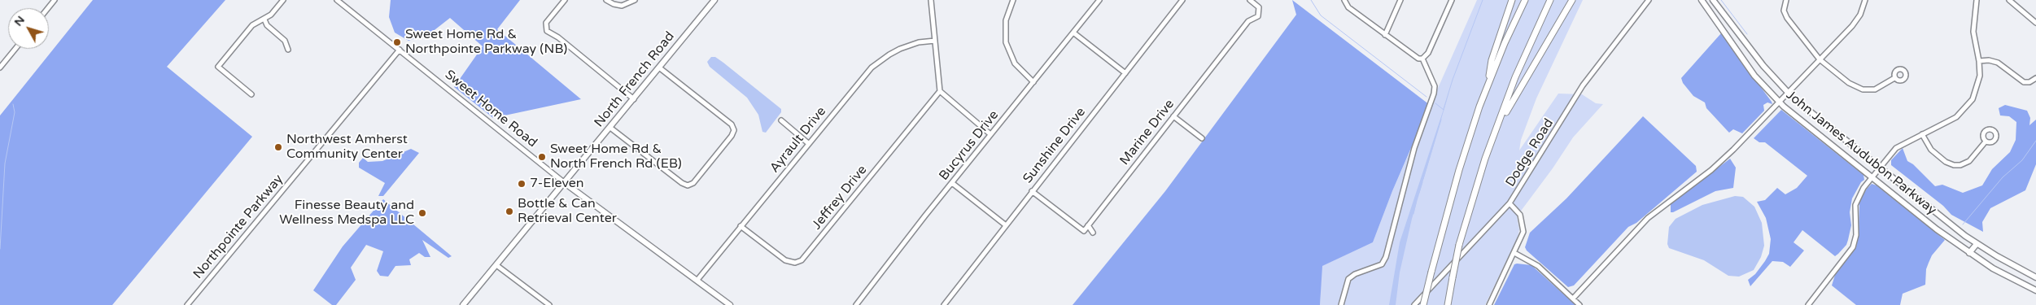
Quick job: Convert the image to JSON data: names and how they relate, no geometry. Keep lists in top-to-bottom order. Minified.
{"streets":{"main road":["North French Road","Sweet Home Road","John James Audubon Parkway"],"street":["Marine Drive","Ayrault Drive","Bucyrus Drive","Sunshine Drive","Dodge Road","Jeffrey Drive","Northpointe Parkway"]},"crossings":[["North French Road","Sweet Home Road"],["Sweet Home Road","Ayrault Drive"],["Sweet Home Road","Northpointe Parkway"],["Ayrault Drive","Jeffrey Drive"]],"places":["Sweet Home Rd & Northpointe Parkway (NB)","Northwest Amherst Community Center","Sweet Home Rd & North French Rd (EB)","7-Eleven","Bottle & Can Retrieval Center","Finesse Beauty and Wellness Medspa LLC"],"north":"top left"}
